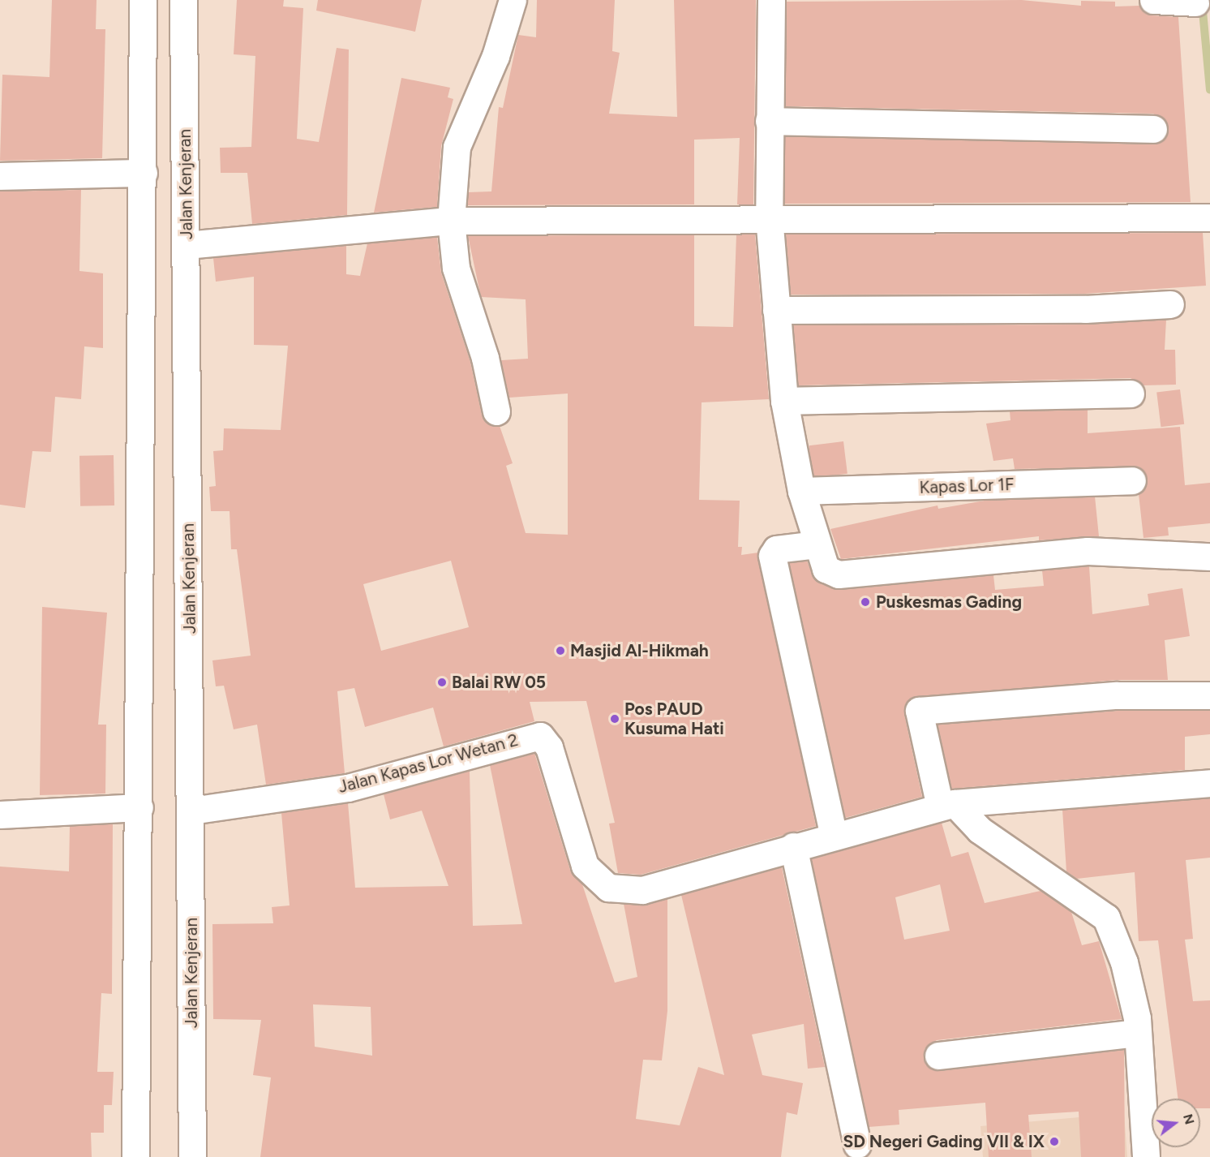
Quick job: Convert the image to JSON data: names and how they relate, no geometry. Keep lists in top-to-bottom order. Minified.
{"streets":{"main road":["Jalan Kenjeran","Kapas Lor 1F","Jalan Kapas Lor Wetan 2"]},"crossings":[["Jalan Kenjeran","Jalan Kapas Lor Wetan 2"]],"places":["Puskesmas Gading","Masjid Al-Hikmah","Balai RW 05","Pos PAUD Kusuma Hati","SD Negeri Gading VII & IX"],"north":"right"}
